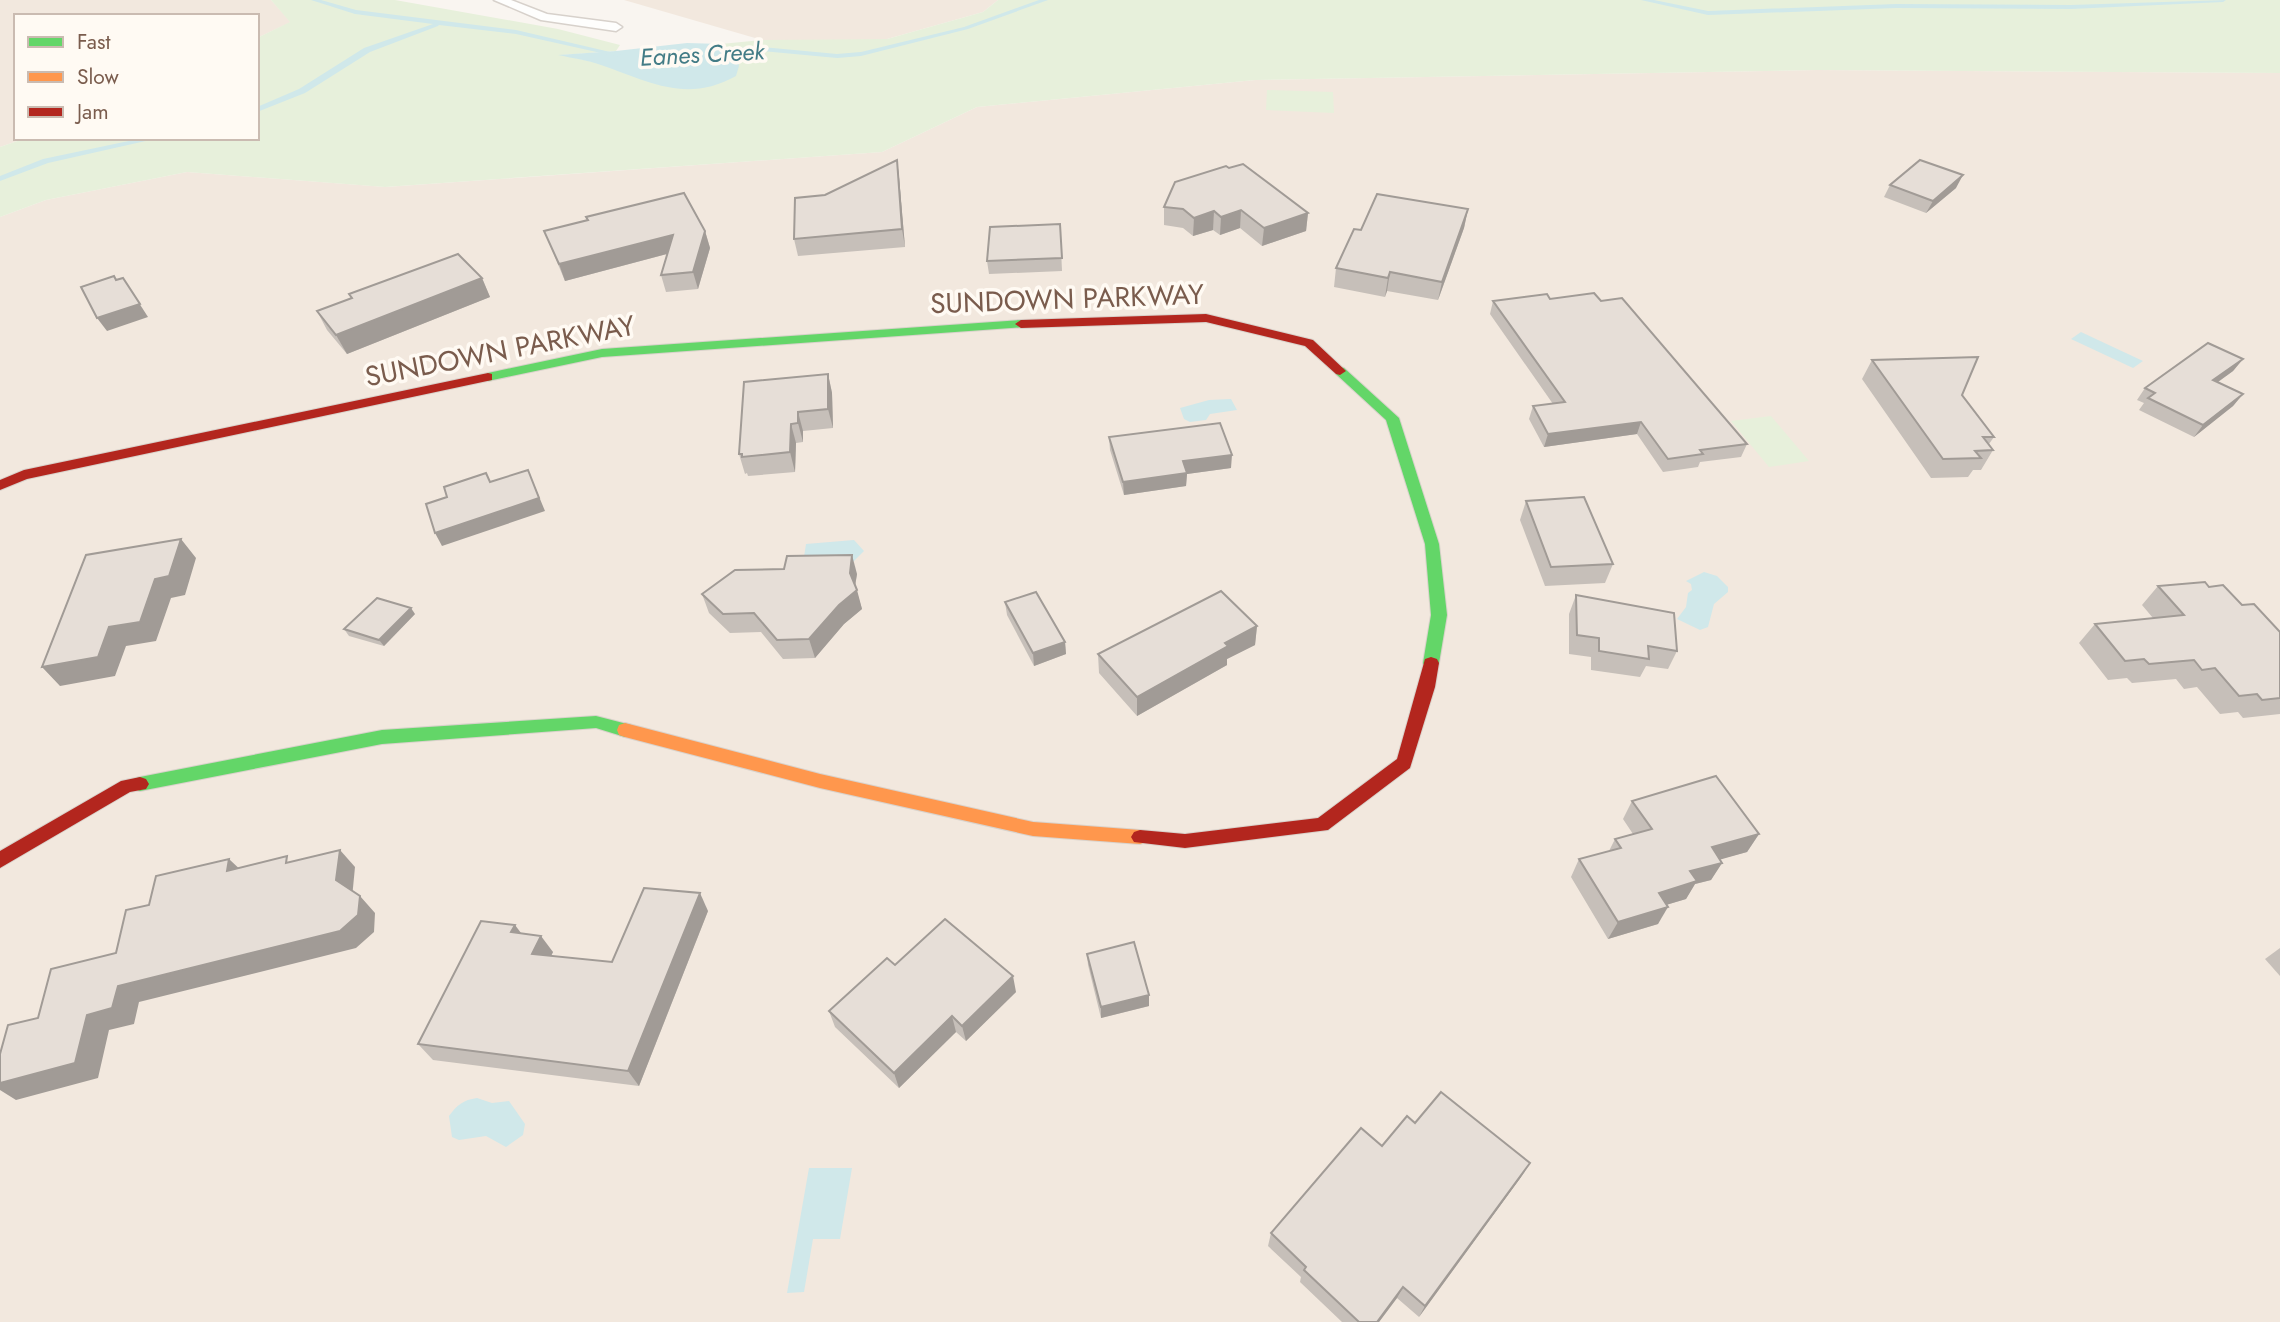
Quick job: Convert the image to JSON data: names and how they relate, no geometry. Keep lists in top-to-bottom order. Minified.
{"streets":{"street":["SUNDOWN PARKWAY"]},"water":["Eanes Creek"],"legend":["Fast","Slow","Jam"]}
